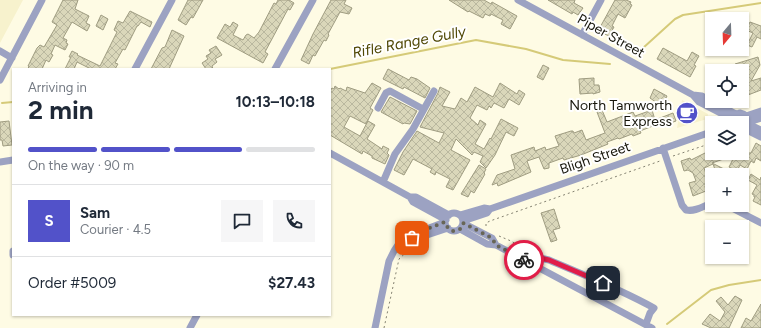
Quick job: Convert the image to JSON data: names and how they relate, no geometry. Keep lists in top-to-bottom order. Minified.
{"streets":{"street":["Piper Street","Bligh Street"]},"water":["Rifle Range Gully"],"places":{"cafe":["North Tamworth Express"]},"north":"bottom","page":{"map_buttons":["+","−"],"heading":["2 min","Arriving in","10:13–10:18"],"panel":["Sam","Courier · 4.5","Order #5009","$27.43"],"bar":"On the way · 90 m","round":"S"}}
